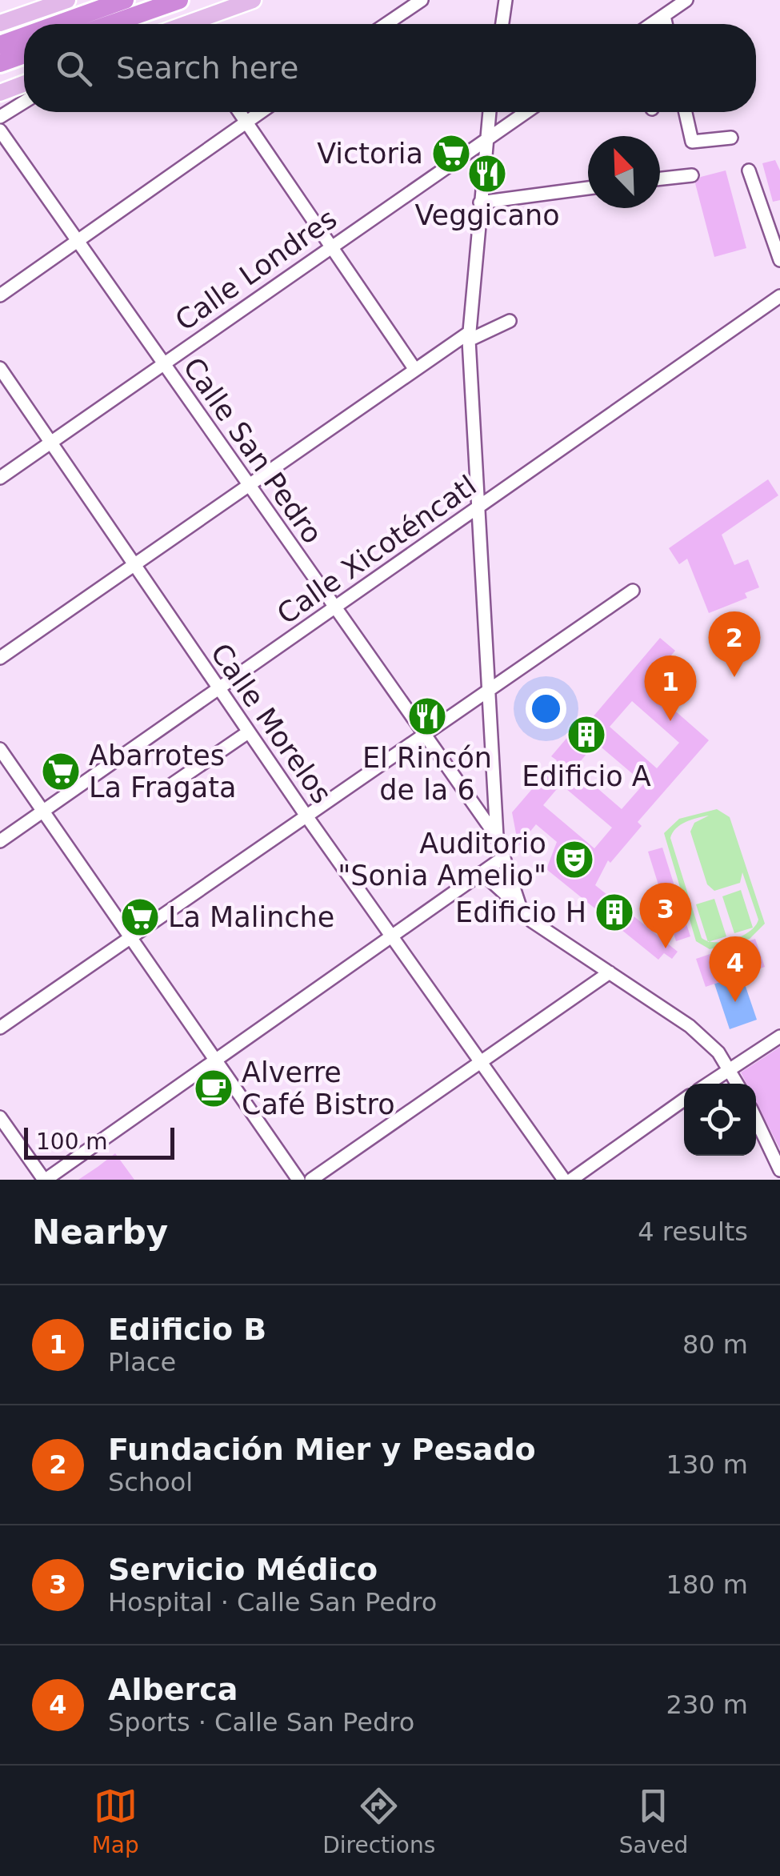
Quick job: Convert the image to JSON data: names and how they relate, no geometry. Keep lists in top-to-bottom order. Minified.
{"streets":{"street":["Calle Londres","Calle San Pedro","Calle Xicoténcatl","Calle Morelos"]},"crossings":[["Calle Londres","Calle San Pedro"],["Calle Londres","Calle Morelos"],["Calle San Pedro","Calle Xicoténcatl"],["Calle Xicoténcatl","Calle Morelos"]],"places":{"supermarket":["Victoria","Abarrotes La Fragata","La Malinche"],"restaurant":["Veggicano","El Rincón de la 6"],"building":["Edificio A","Edificio H"],"theatre":["Auditorio \"Sonia Amelio\""],"cafe":["Alverre Café Bistro"]},"scale_bar":"100 m","north":"top left","page":{"search":"Search here","pins":["2","1","3","4"],"scale":"100 m","heading":["Nearby","4 results"],"list":[{"mark":"1","name":"Edificio B","note":"Place","value":"80 m"},{"mark":"2","name":"Fundación Mier y Pesado","note":"School","value":"130 m"},{"mark":"3","name":"Servicio Médico","note":"Hospital · Calle San Pedro","value":"180 m"},{"mark":"4","name":"Alberca","note":"Sports · Calle San Pedro","value":"230 m"}],"nav":["Map","Directions","Saved"]}}
